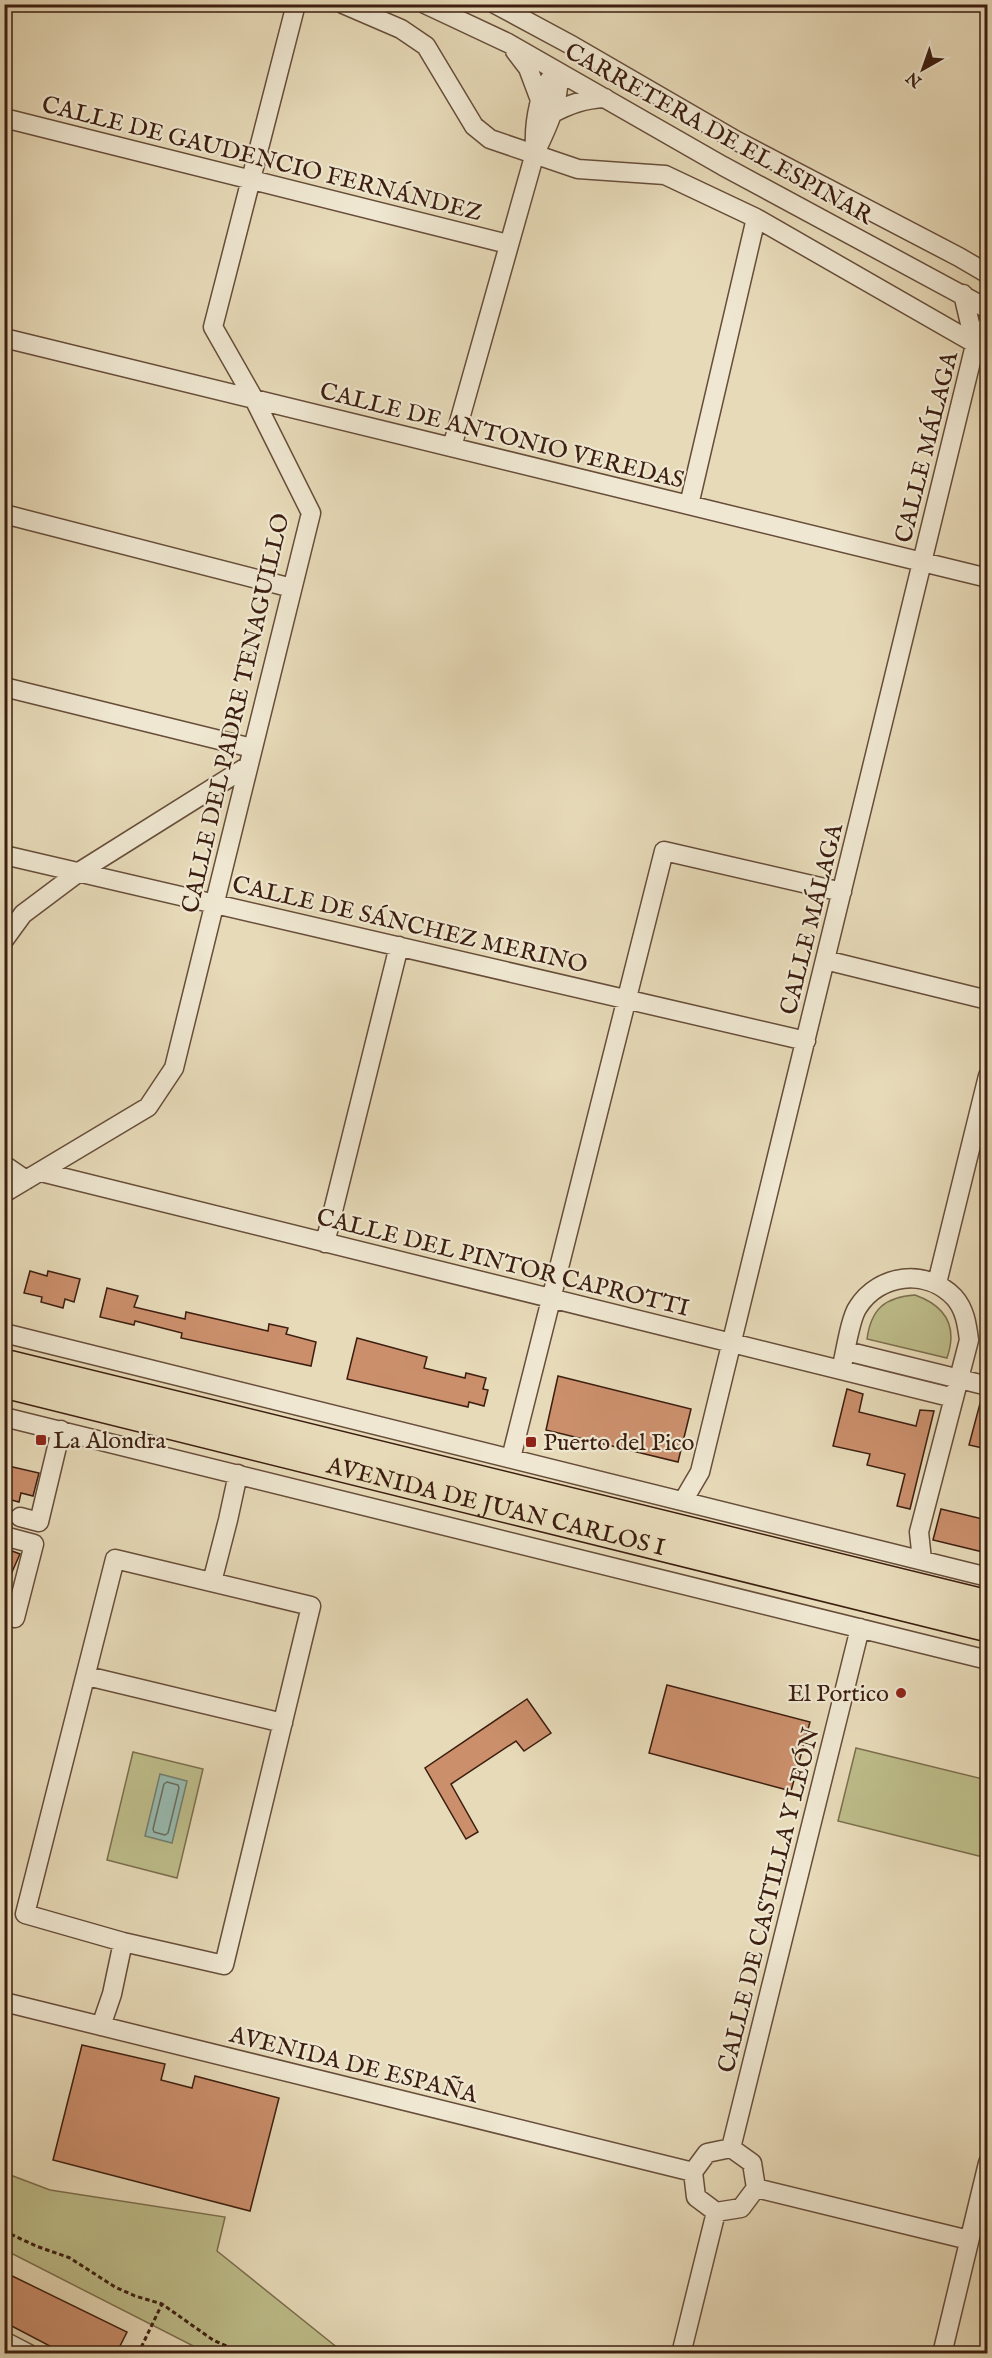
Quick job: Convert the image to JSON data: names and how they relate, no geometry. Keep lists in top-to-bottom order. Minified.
{"streets":{"highway":["AVENIDA DE JUAN CARLOS I"],"street":["CARRETERA DE EL ESPINAR","CALLE DE GAUDENCIO FERNÁNDEZ","CALLE DE ANTONIO VEREDAS","CALLE MÁLAGA","CALLE DEL PADRE TENAGUILLO","CALLE DE SÁNCHEZ MERINO","CALLE DEL PINTOR CAPROTTI","CALLE DE CASTILLA Y LEÓN","AVENIDA DE ESPAÑA"]},"crossings":[["CARRETERA DE EL ESPINAR","CALLE MÁLAGA"],["CALLE DE GAUDENCIO FERNÁNDEZ","CALLE DEL PADRE TENAGUILLO"],["CALLE DE ANTONIO VEREDAS","CALLE MÁLAGA"],["CALLE DE ANTONIO VEREDAS","CALLE DEL PADRE TENAGUILLO"],["CALLE MÁLAGA","CALLE DE SÁNCHEZ MERINO"],["CALLE MÁLAGA","CALLE DEL PINTOR CAPROTTI"],["CALLE MÁLAGA","AVENIDA DE JUAN CARLOS I"],["CALLE DEL PADRE TENAGUILLO","CALLE DE SÁNCHEZ MERINO"],["CALLE DEL PADRE TENAGUILLO","CALLE DEL PINTOR CAPROTTI"],["AVENIDA DE JUAN CARLOS I","CALLE DE CASTILLA Y LEÓN"],["CALLE DE CASTILLA Y LEÓN","AVENIDA DE ESPAÑA"]],"places":{"transit":["La Alondra","Puerto del Pico"],"other":["El Portico"]},"north":"bottom left"}
